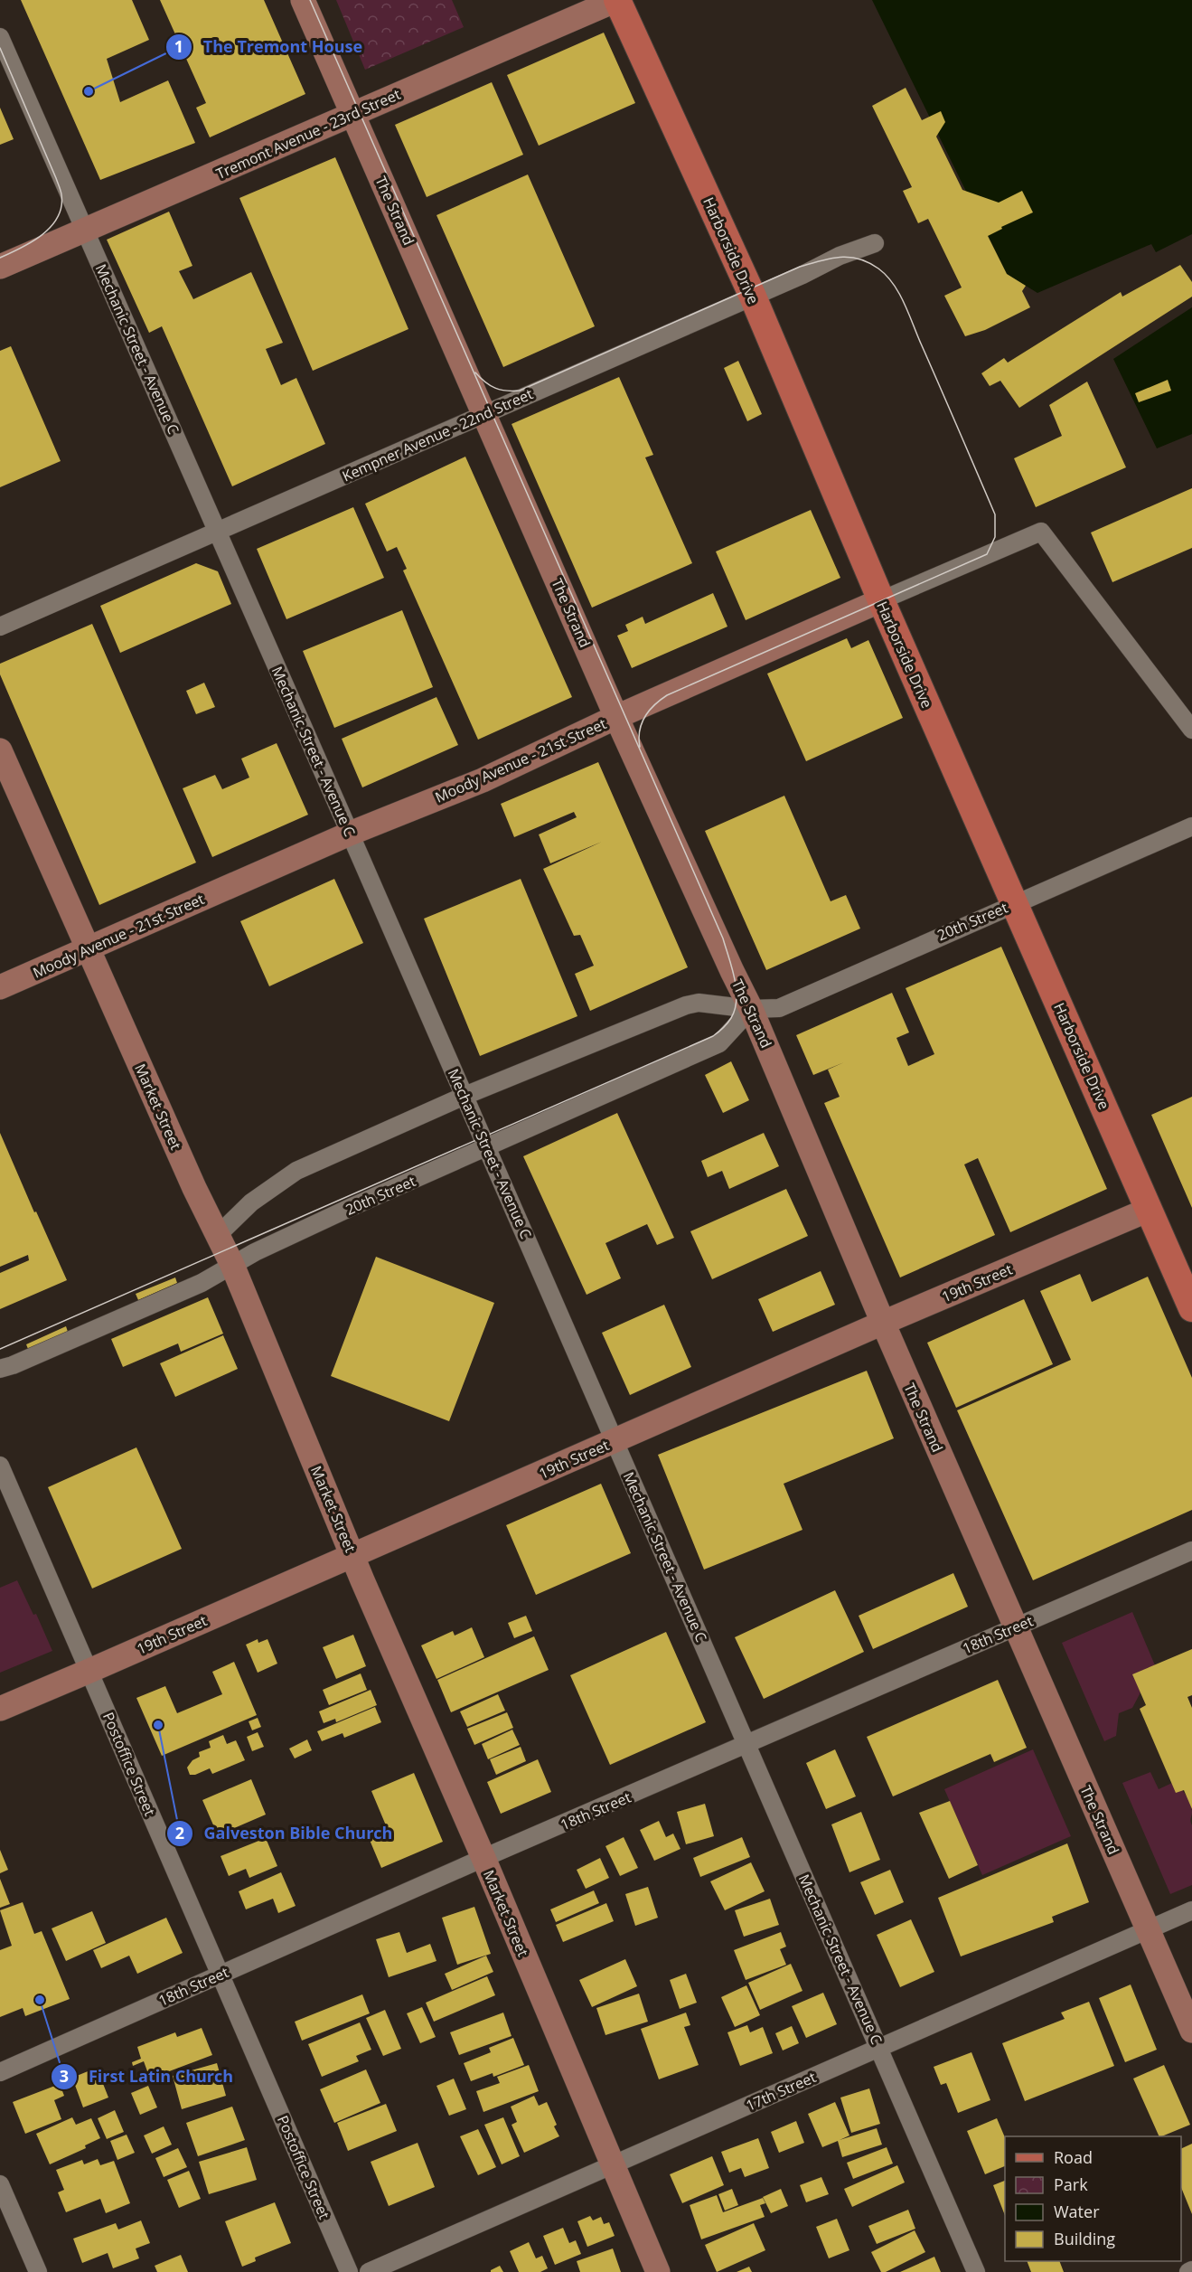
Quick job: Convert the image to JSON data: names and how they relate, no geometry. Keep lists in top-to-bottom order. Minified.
{"streets":{"main road":["Harborside Drive"],"street":["Tremont Avenue - 23rd Street","The Strand","Mechanic Street - Avenue C","Kempner Avenue - 22nd Street","Moody Avenue - 21st Street","20th Street","Market Street","19th Street","18th Street","Postoffice Street","17th Street"]},"crossings":[["Tremont Avenue - 23rd Street","The Strand"],["Tremont Avenue - 23rd Street","Harborside Drive"],["Tremont Avenue - 23rd Street","Mechanic Street - Avenue C"],["The Strand","Kempner Avenue - 22nd Street"],["The Strand","Moody Avenue - 21st Street"],["The Strand","20th Street"],["The Strand","19th Street"],["The Strand","18th Street"],["The Strand","17th Street"],["Harborside Drive","Kempner Avenue - 22nd Street"],["Harborside Drive","Moody Avenue - 21st Street"],["Harborside Drive","20th Street"],["Harborside Drive","19th Street"],["Mechanic Street - Avenue C","Kempner Avenue - 22nd Street"],["Mechanic Street - Avenue C","Moody Avenue - 21st Street"],["Mechanic Street - Avenue C","20th Street"],["Mechanic Street - Avenue C","19th Street"],["Mechanic Street - Avenue C","18th Street"],["Mechanic Street - Avenue C","17th Street"],["Moody Avenue - 21st Street","Market Street"],["20th Street","Market Street"],["Market Street","19th Street"],["Market Street","18th Street"],["Market Street","17th Street"],["19th Street","Postoffice Street"],["18th Street","Postoffice Street"]],"places":["The Tremont House","Galveston Bible Church","First Latin Church"],"legend":["Road","Park","Water","Building"]}
